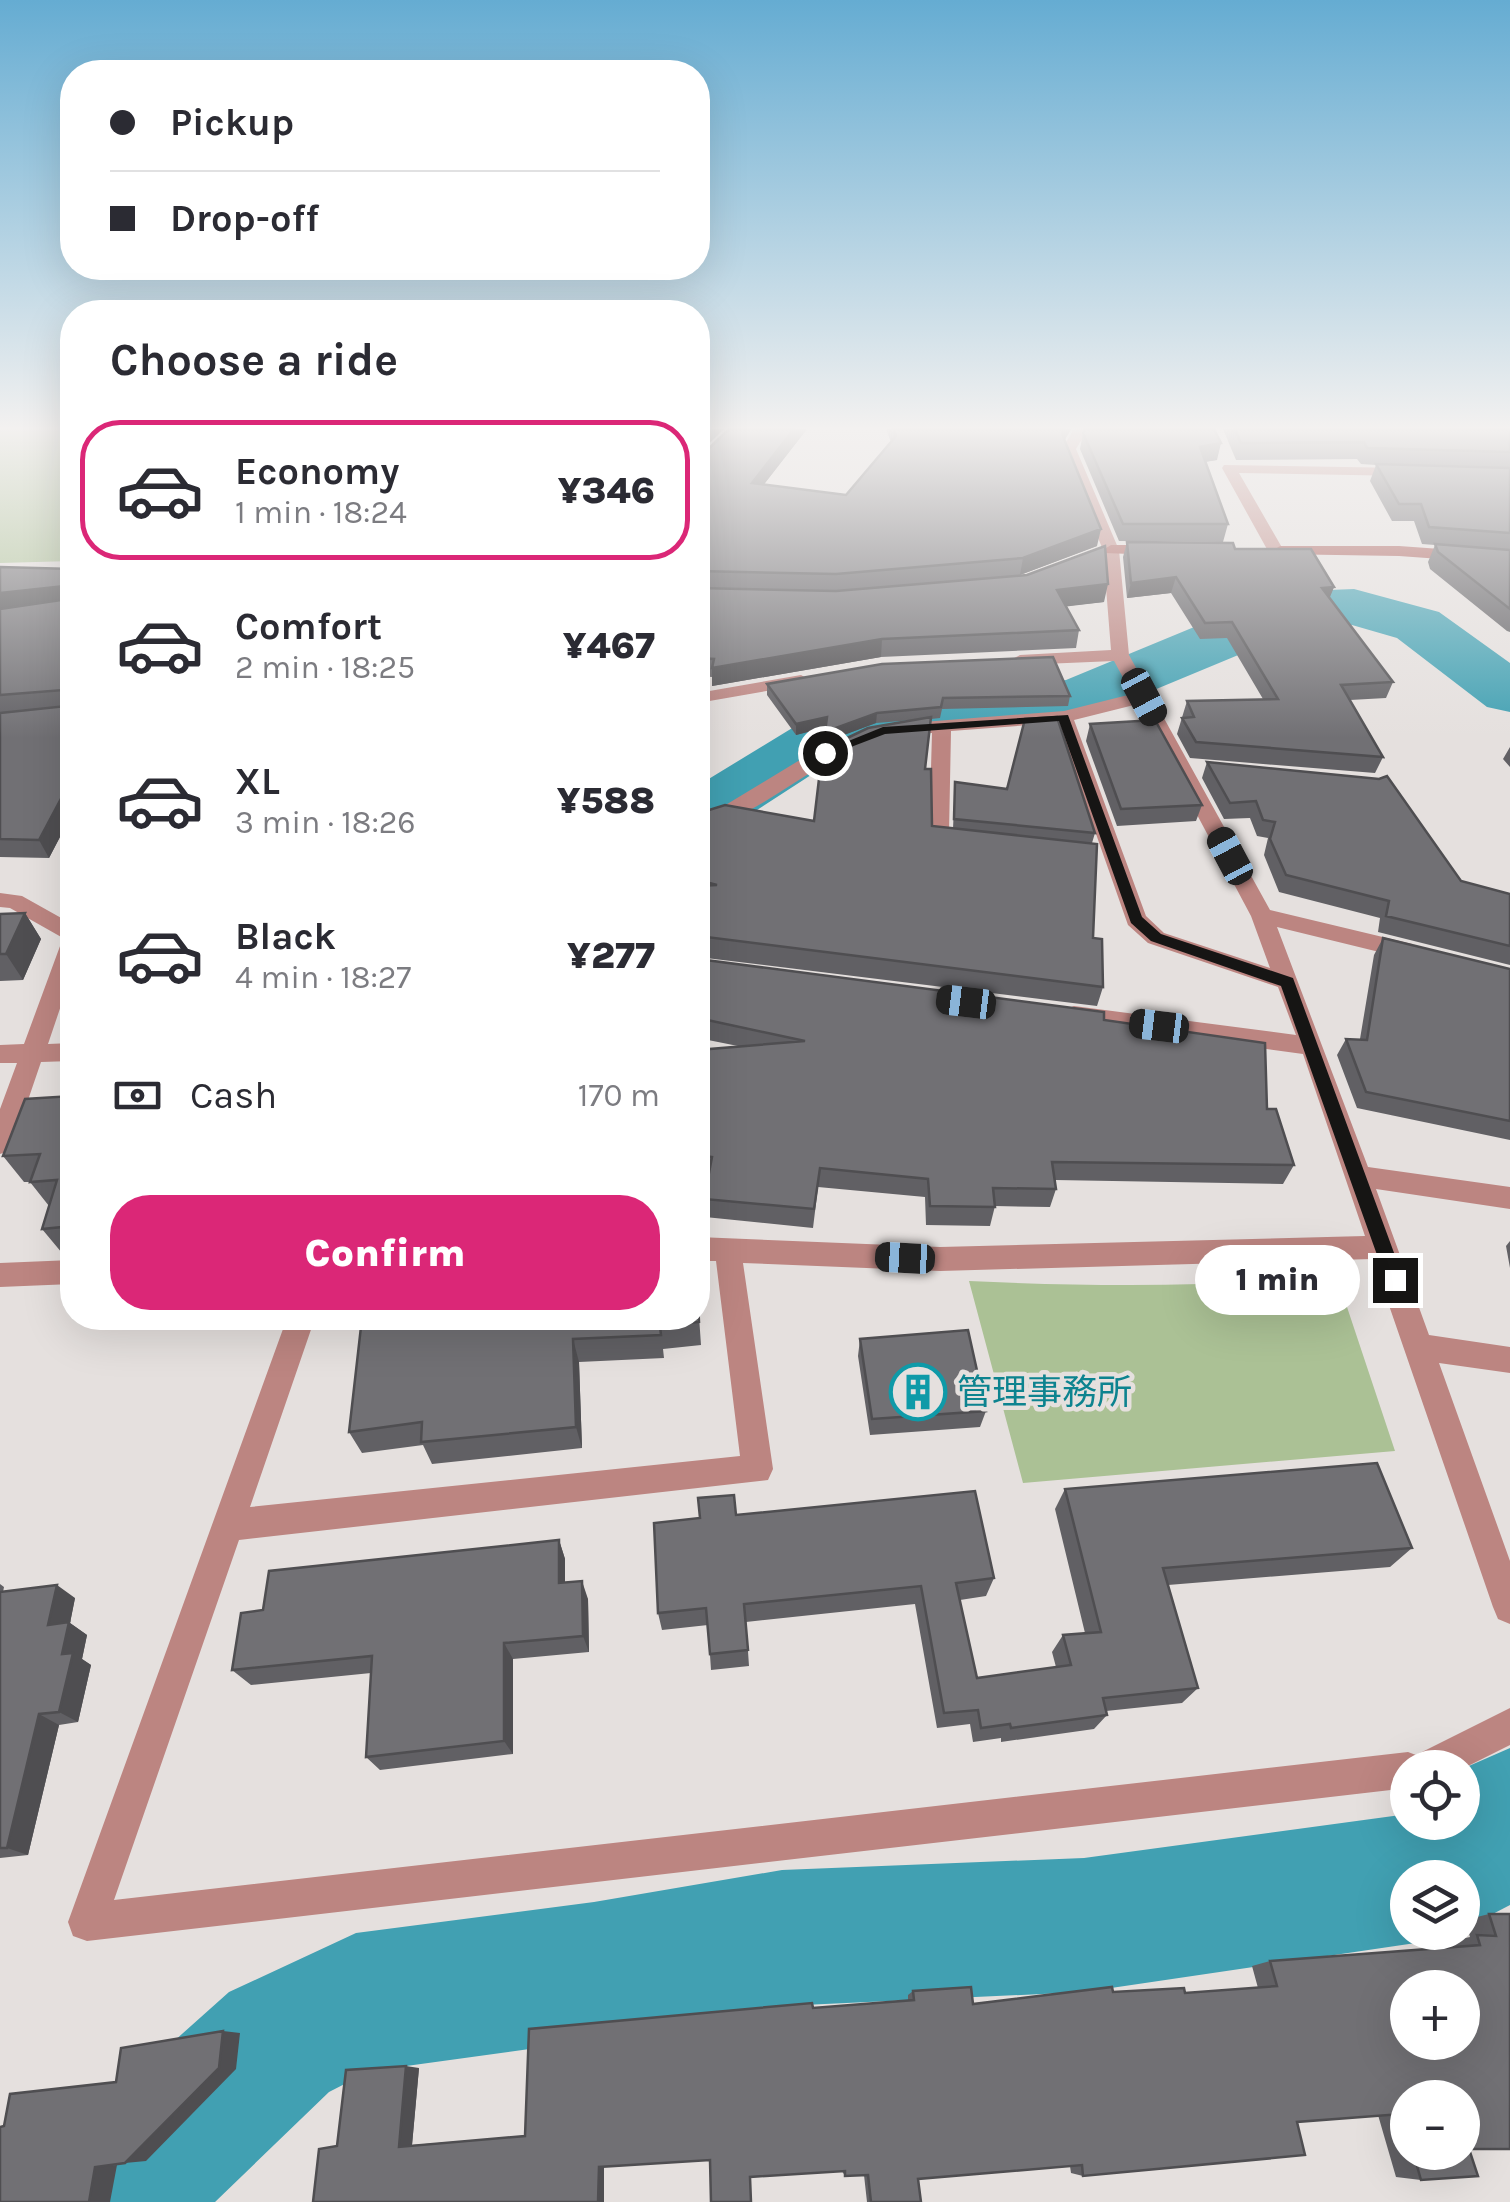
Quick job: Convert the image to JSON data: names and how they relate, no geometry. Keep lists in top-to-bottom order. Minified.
{"places":{"building":["管理事務所"]},"page":{"banner":["Pickup","Drop-off"],"heading":"Choose a ride","list":[{"name":"Economy","note":"1 min · 18:24","value":"¥346"},{"name":"Comfort","note":"2 min · 18:25","value":"¥467"},{"name":"XL","note":"3 min · 18:26","value":"¥588"},{"name":"Black","note":"4 min · 18:27","value":"¥277"}],"pay":["Cash","170 m"],"buttons":"Confirm","bubble":"1 min","map_buttons":["+","−"]}}
